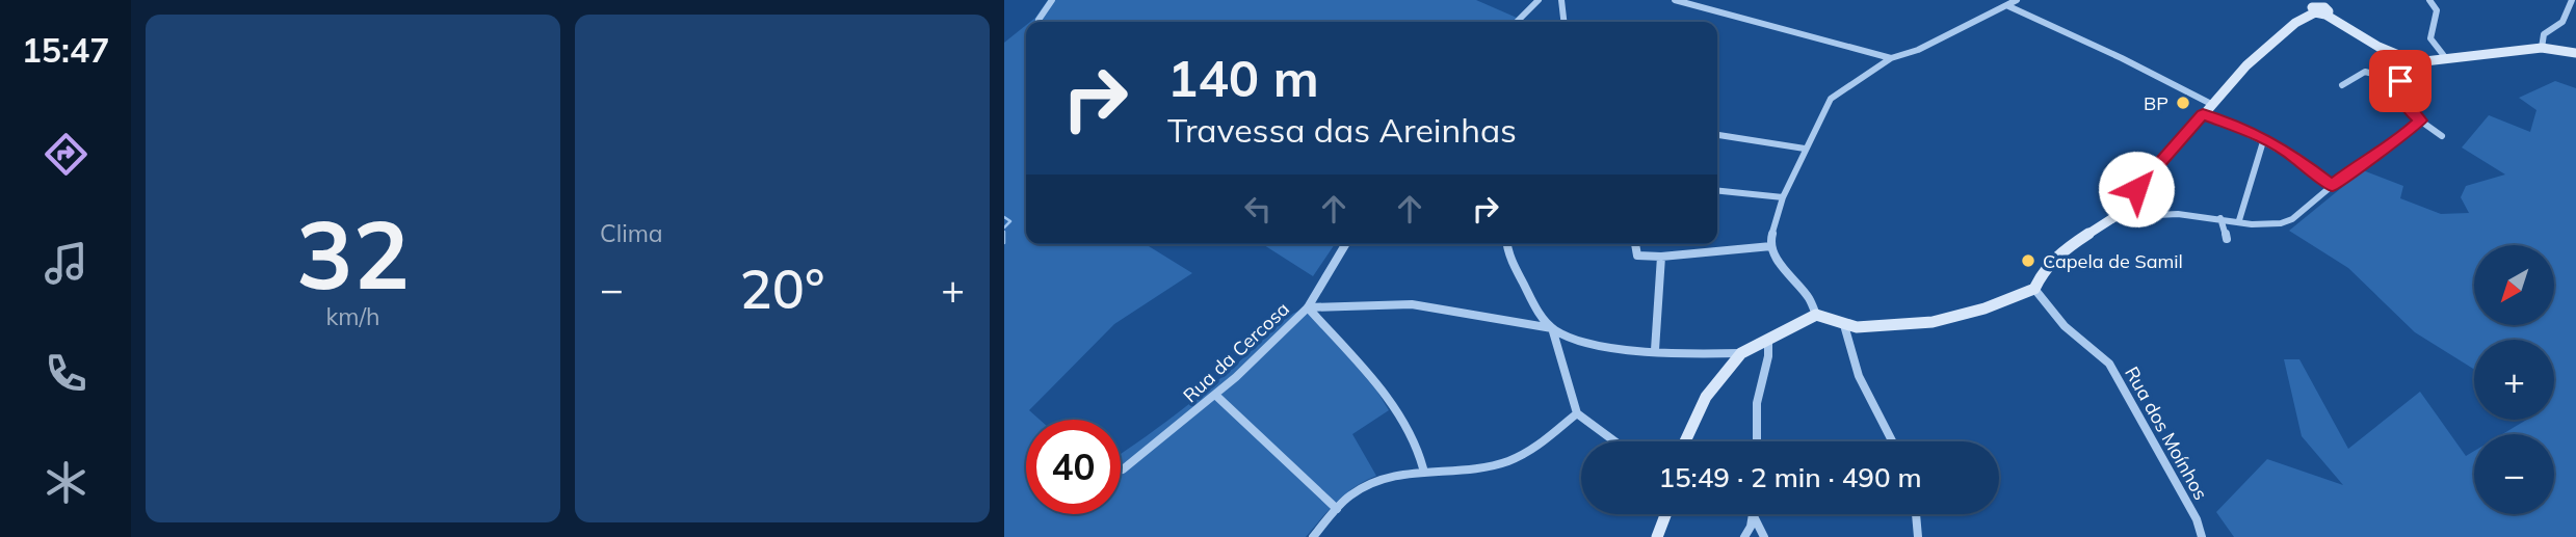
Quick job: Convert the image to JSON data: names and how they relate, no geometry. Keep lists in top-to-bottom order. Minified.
{"streets":{"street":["Rua da Cercosa","Rua dos Moínhos"]},"places":["BP","Capela de Samil"],"north":"bottom left","page":{"tabs":"15:47","tile":[["32","km/h"],"Clima"],"turn":["140 m","Travessa das Areinhas"],"map_buttons":["+","−"],"heat":["−","20°","+"],"limit":"40","trip":"15:49 · 2 min · 490 m"}}
